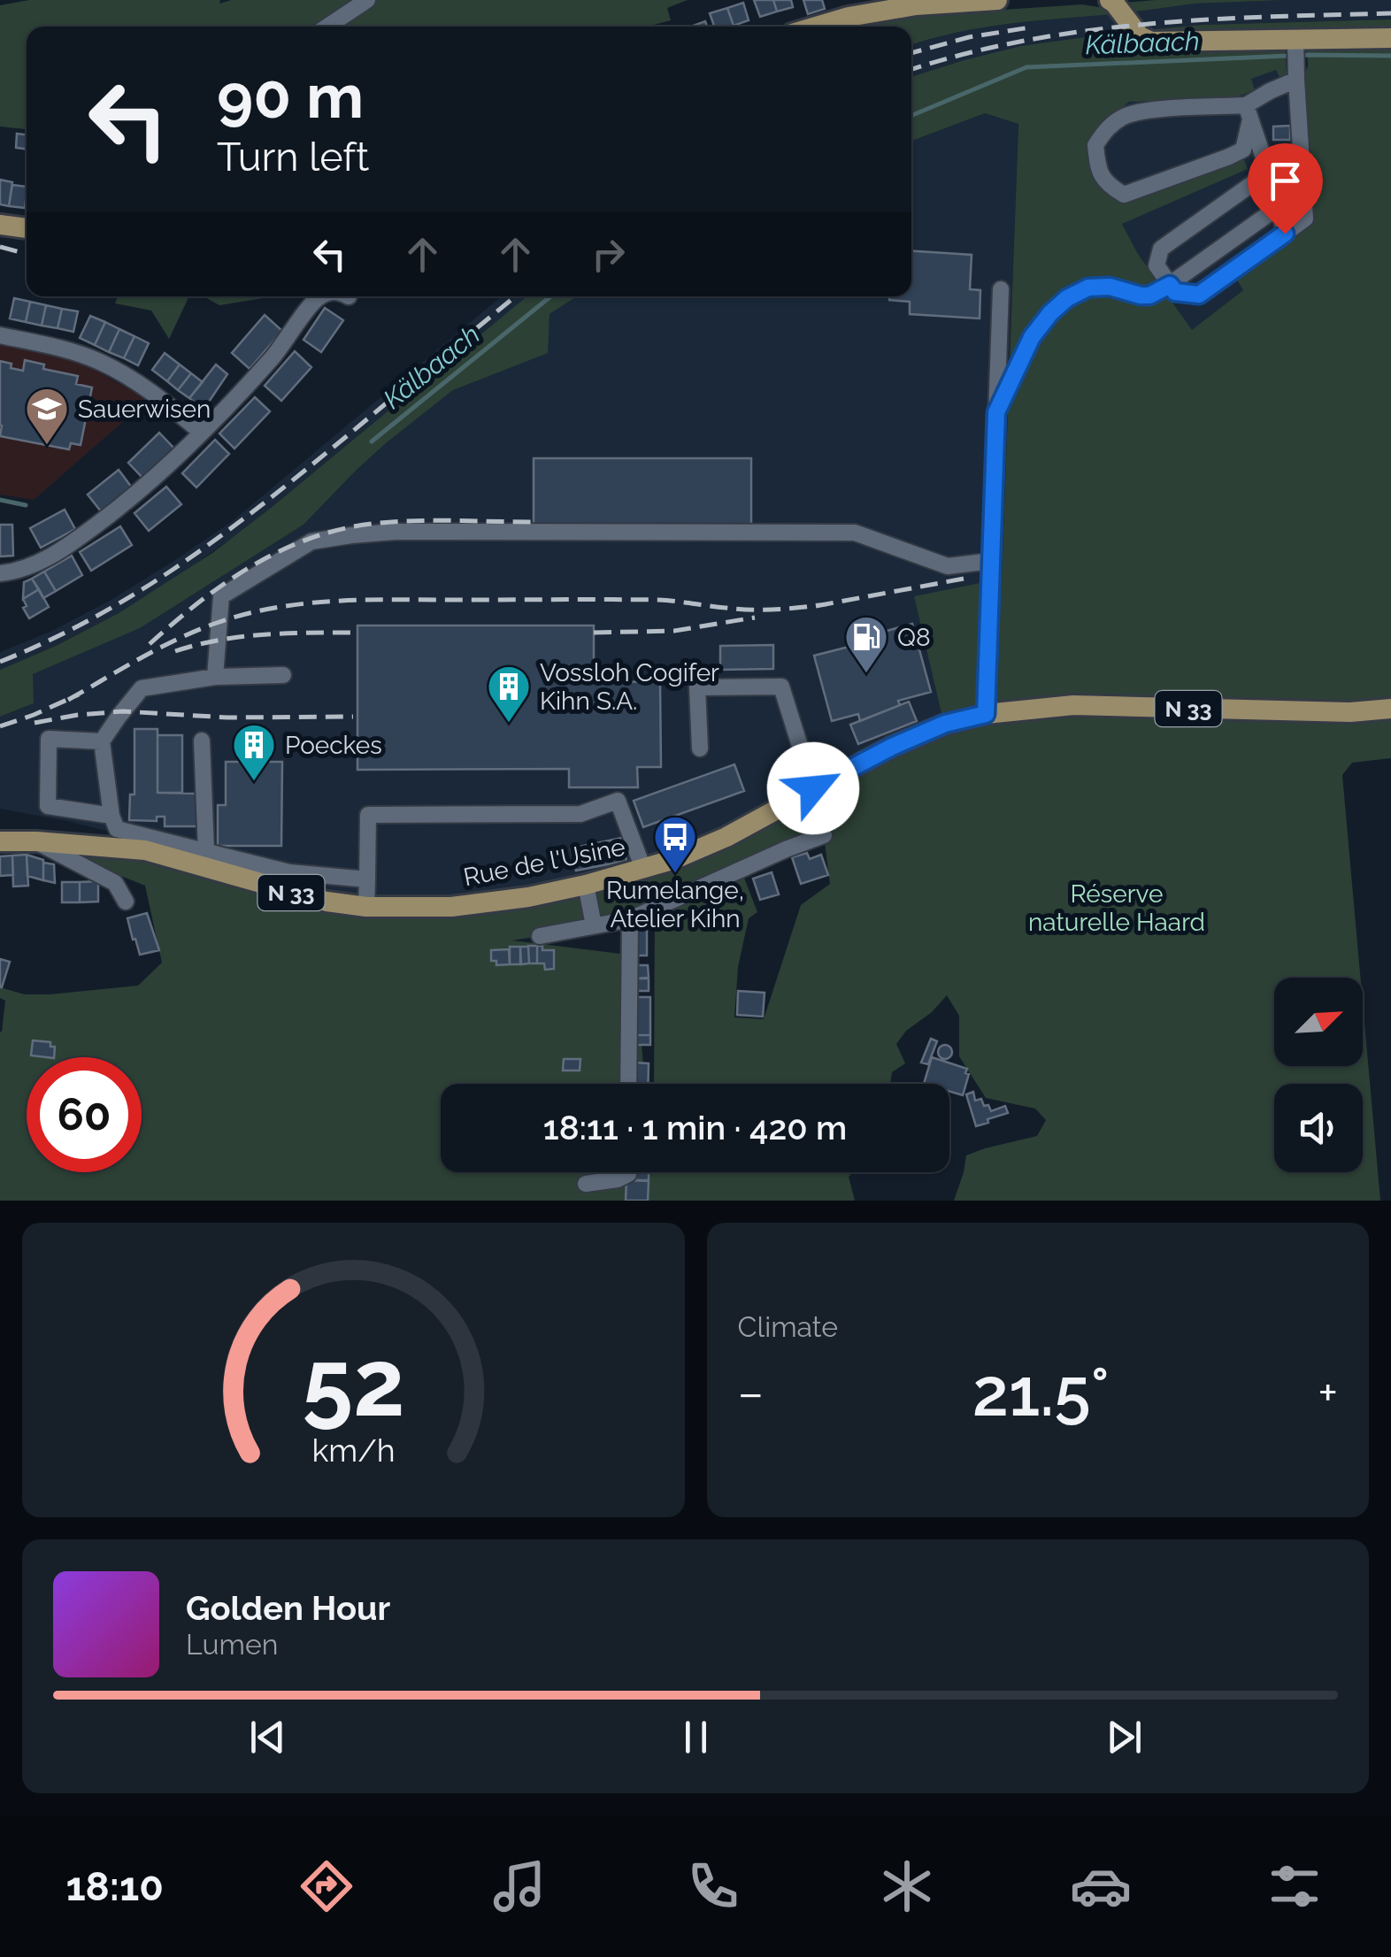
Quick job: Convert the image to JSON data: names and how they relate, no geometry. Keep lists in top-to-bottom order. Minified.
{"streets":{"main road":["N 33","Rue de l'Usine"]},"crossings":[["N 33","Rue de l'Usine"]],"water":["Kälbaach"],"parks":["Réserve naturelle Haard"],"places":{"school or university":["Sauerwisen"],"fuel station":["Q8"],"building":["Vossloh Cogifer Kihn S.A.","Poeckes"],"bus stop":["Rumelange, Atelier Kihn"]},"north":"top right","page":{"turn":["90 m","Turn left"],"limit":"60","trip":"18:11 · 1 min · 420 m","tile":"Climate","heat":["−","21.5°","+"],"song":["Golden Hour","Lumen"],"tabs":"18:10","gauge":["52","km/h"]}}
